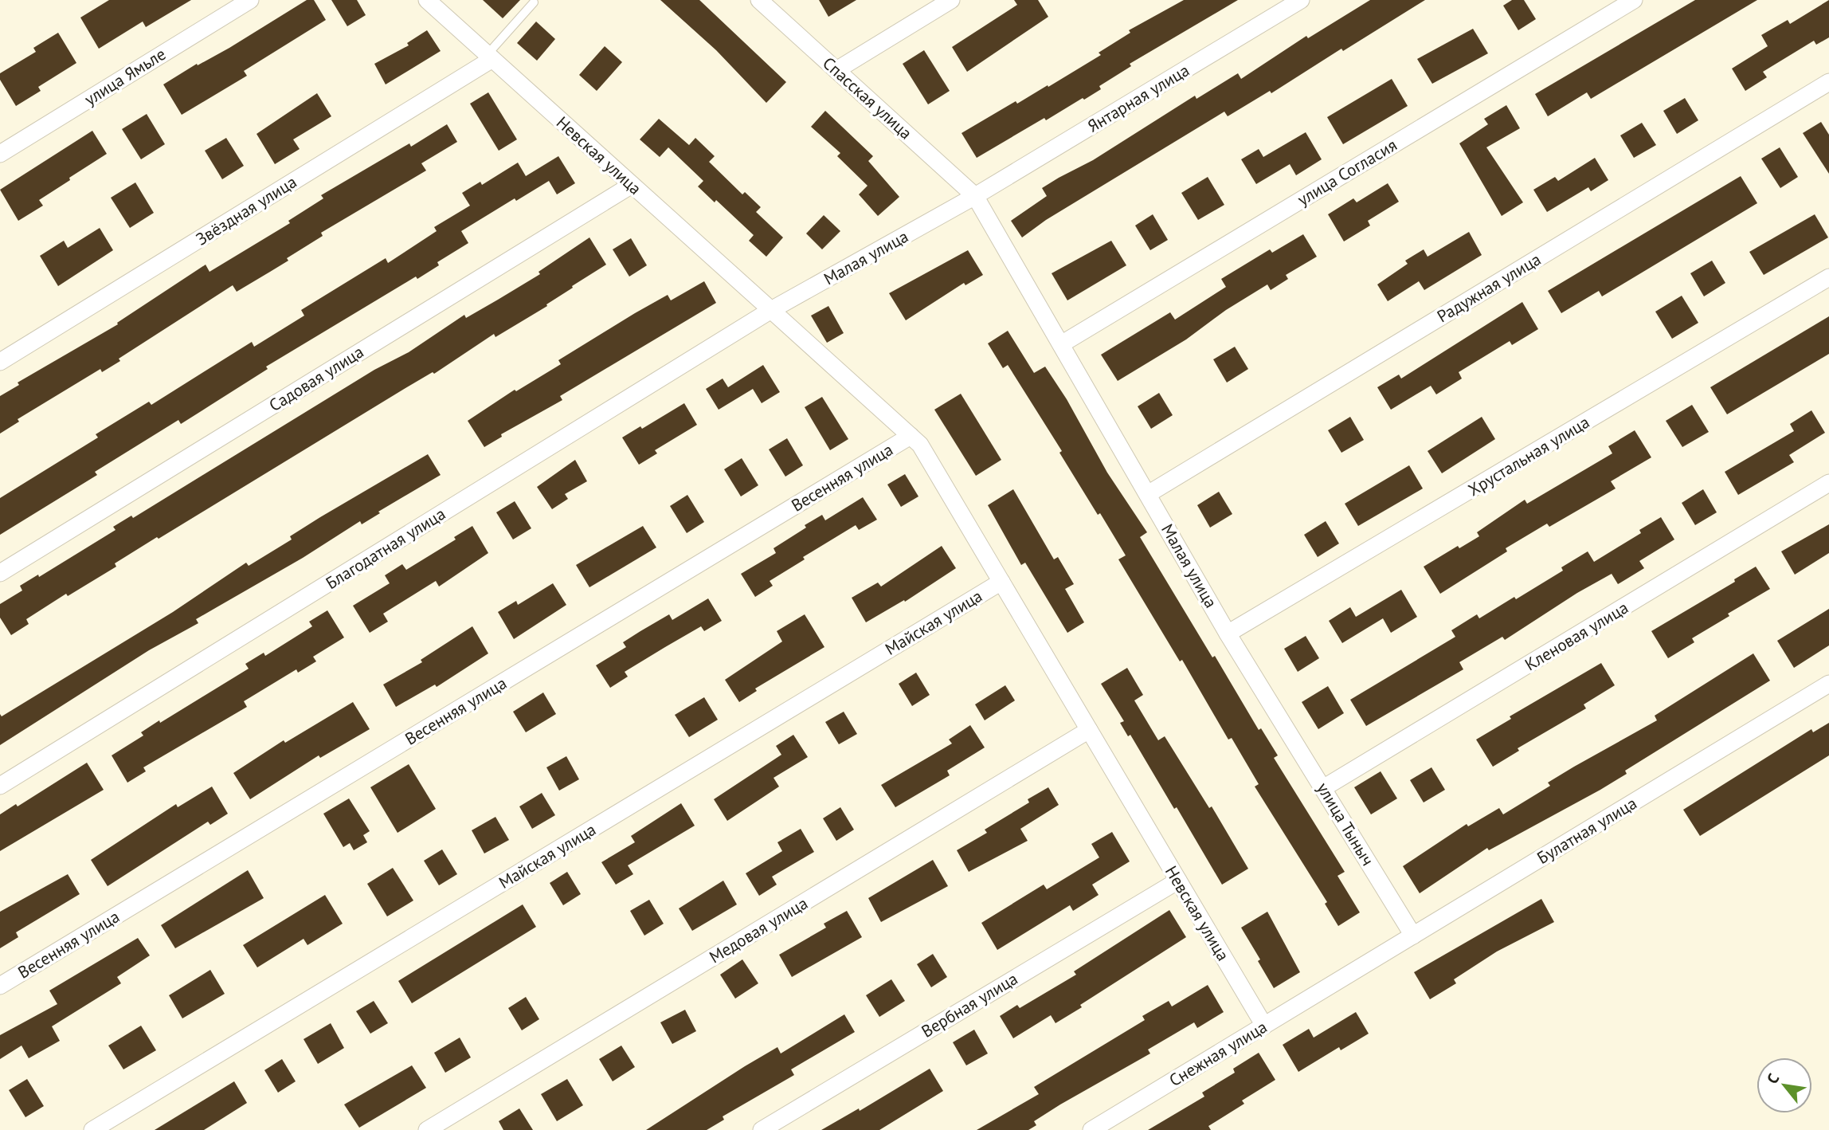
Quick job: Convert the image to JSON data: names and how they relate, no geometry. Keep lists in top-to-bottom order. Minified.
{"streets":{"street":["улица Ямьле","Спасская улица","Янтарная улица","Невская улица","улица Согласия","Звёздная улица","Малая улица","Радужная улица","Садовая улица","Хрустальная улица","Весенняя улица","Благодатная улица","Майская улица","Кленовая улица","улица Тыныч","Булатная улица","Медовая улица","Вербная улица","Снежная улица"]},"crossings":[["Спасская улица","Янтарная улица"],["Спасская улица","Малая улица"],["Янтарная улица","Малая улица"],["Невская улица","Звёздная улица"],["Невская улица","Малая улица"],["Невская улица","Садовая улица"],["Невская улица","Благодатная улица"],["Невская улица","Медовая улица"],["Невская улица","Вербная улица"],["Невская улица","Снежная улица"],["улица Согласия","Малая улица"],["Малая улица","Радужная улица"],["Малая улица","Хрустальная улица"],["Малая улица","Благодатная улица"],["Малая улица","улица Тыныч"],["Кленовая улица","улица Тыныч"],["улица Тыныч","Булатная улица"],["Булатная улица","Снежная улица"]],"north":"top left"}
